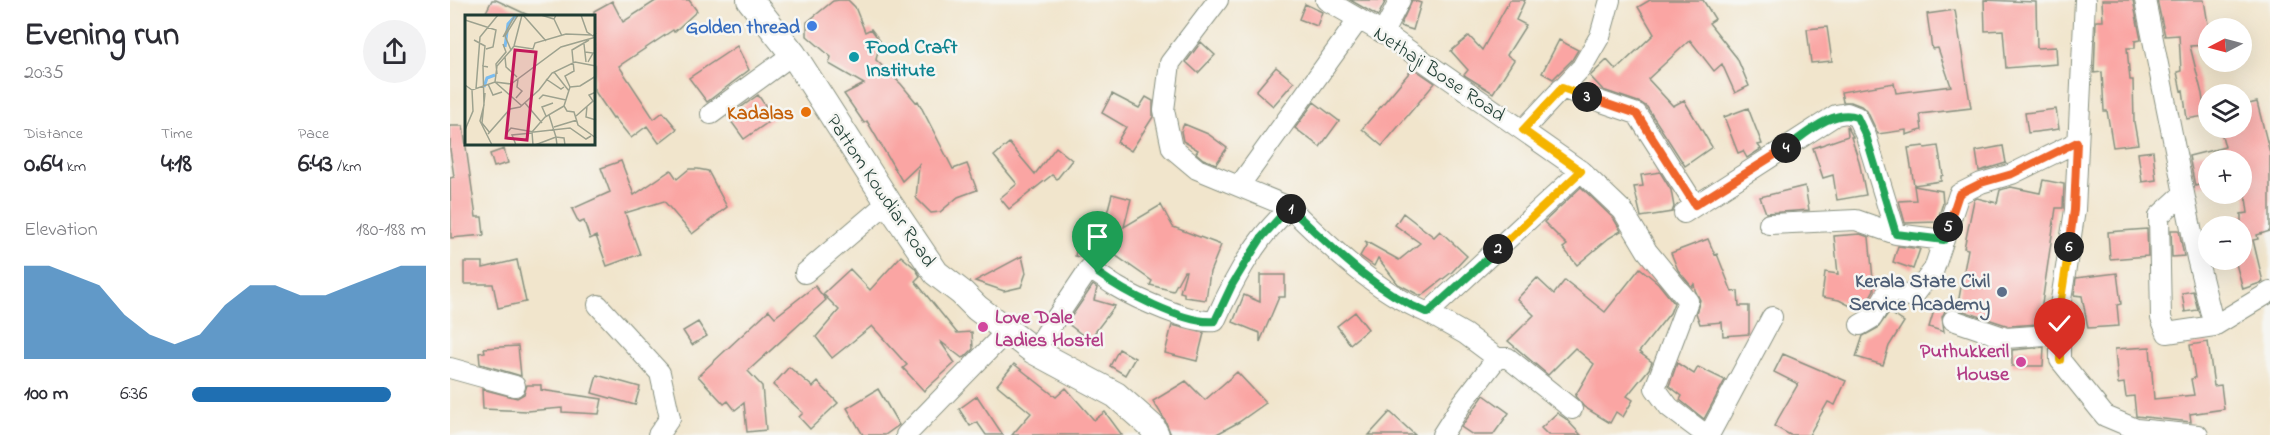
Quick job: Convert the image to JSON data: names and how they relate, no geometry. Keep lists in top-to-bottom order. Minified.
{"streets":{"main road":["Pattom Kowdiar Road"],"street":["Nethaji Bose Road"]},"places":["Golden thread","Food Craft Institute","Kadalas","Kerala State Civil Service Academy","Love Dale Ladies Hostel","Puthukkeril House"],"north":"left","page":{"heading":["Evening run","20:35"],"map_buttons":["+","−"],"pins":["3","4","1","5","6","2"],"stats":[["Distance","0.64 km"],["Time","4:18"],["Pace","6:43 /km"]],"chart":["Elevation","180–188 m"],"list":[{"name":"100 m","note":"6:36"}]}}
